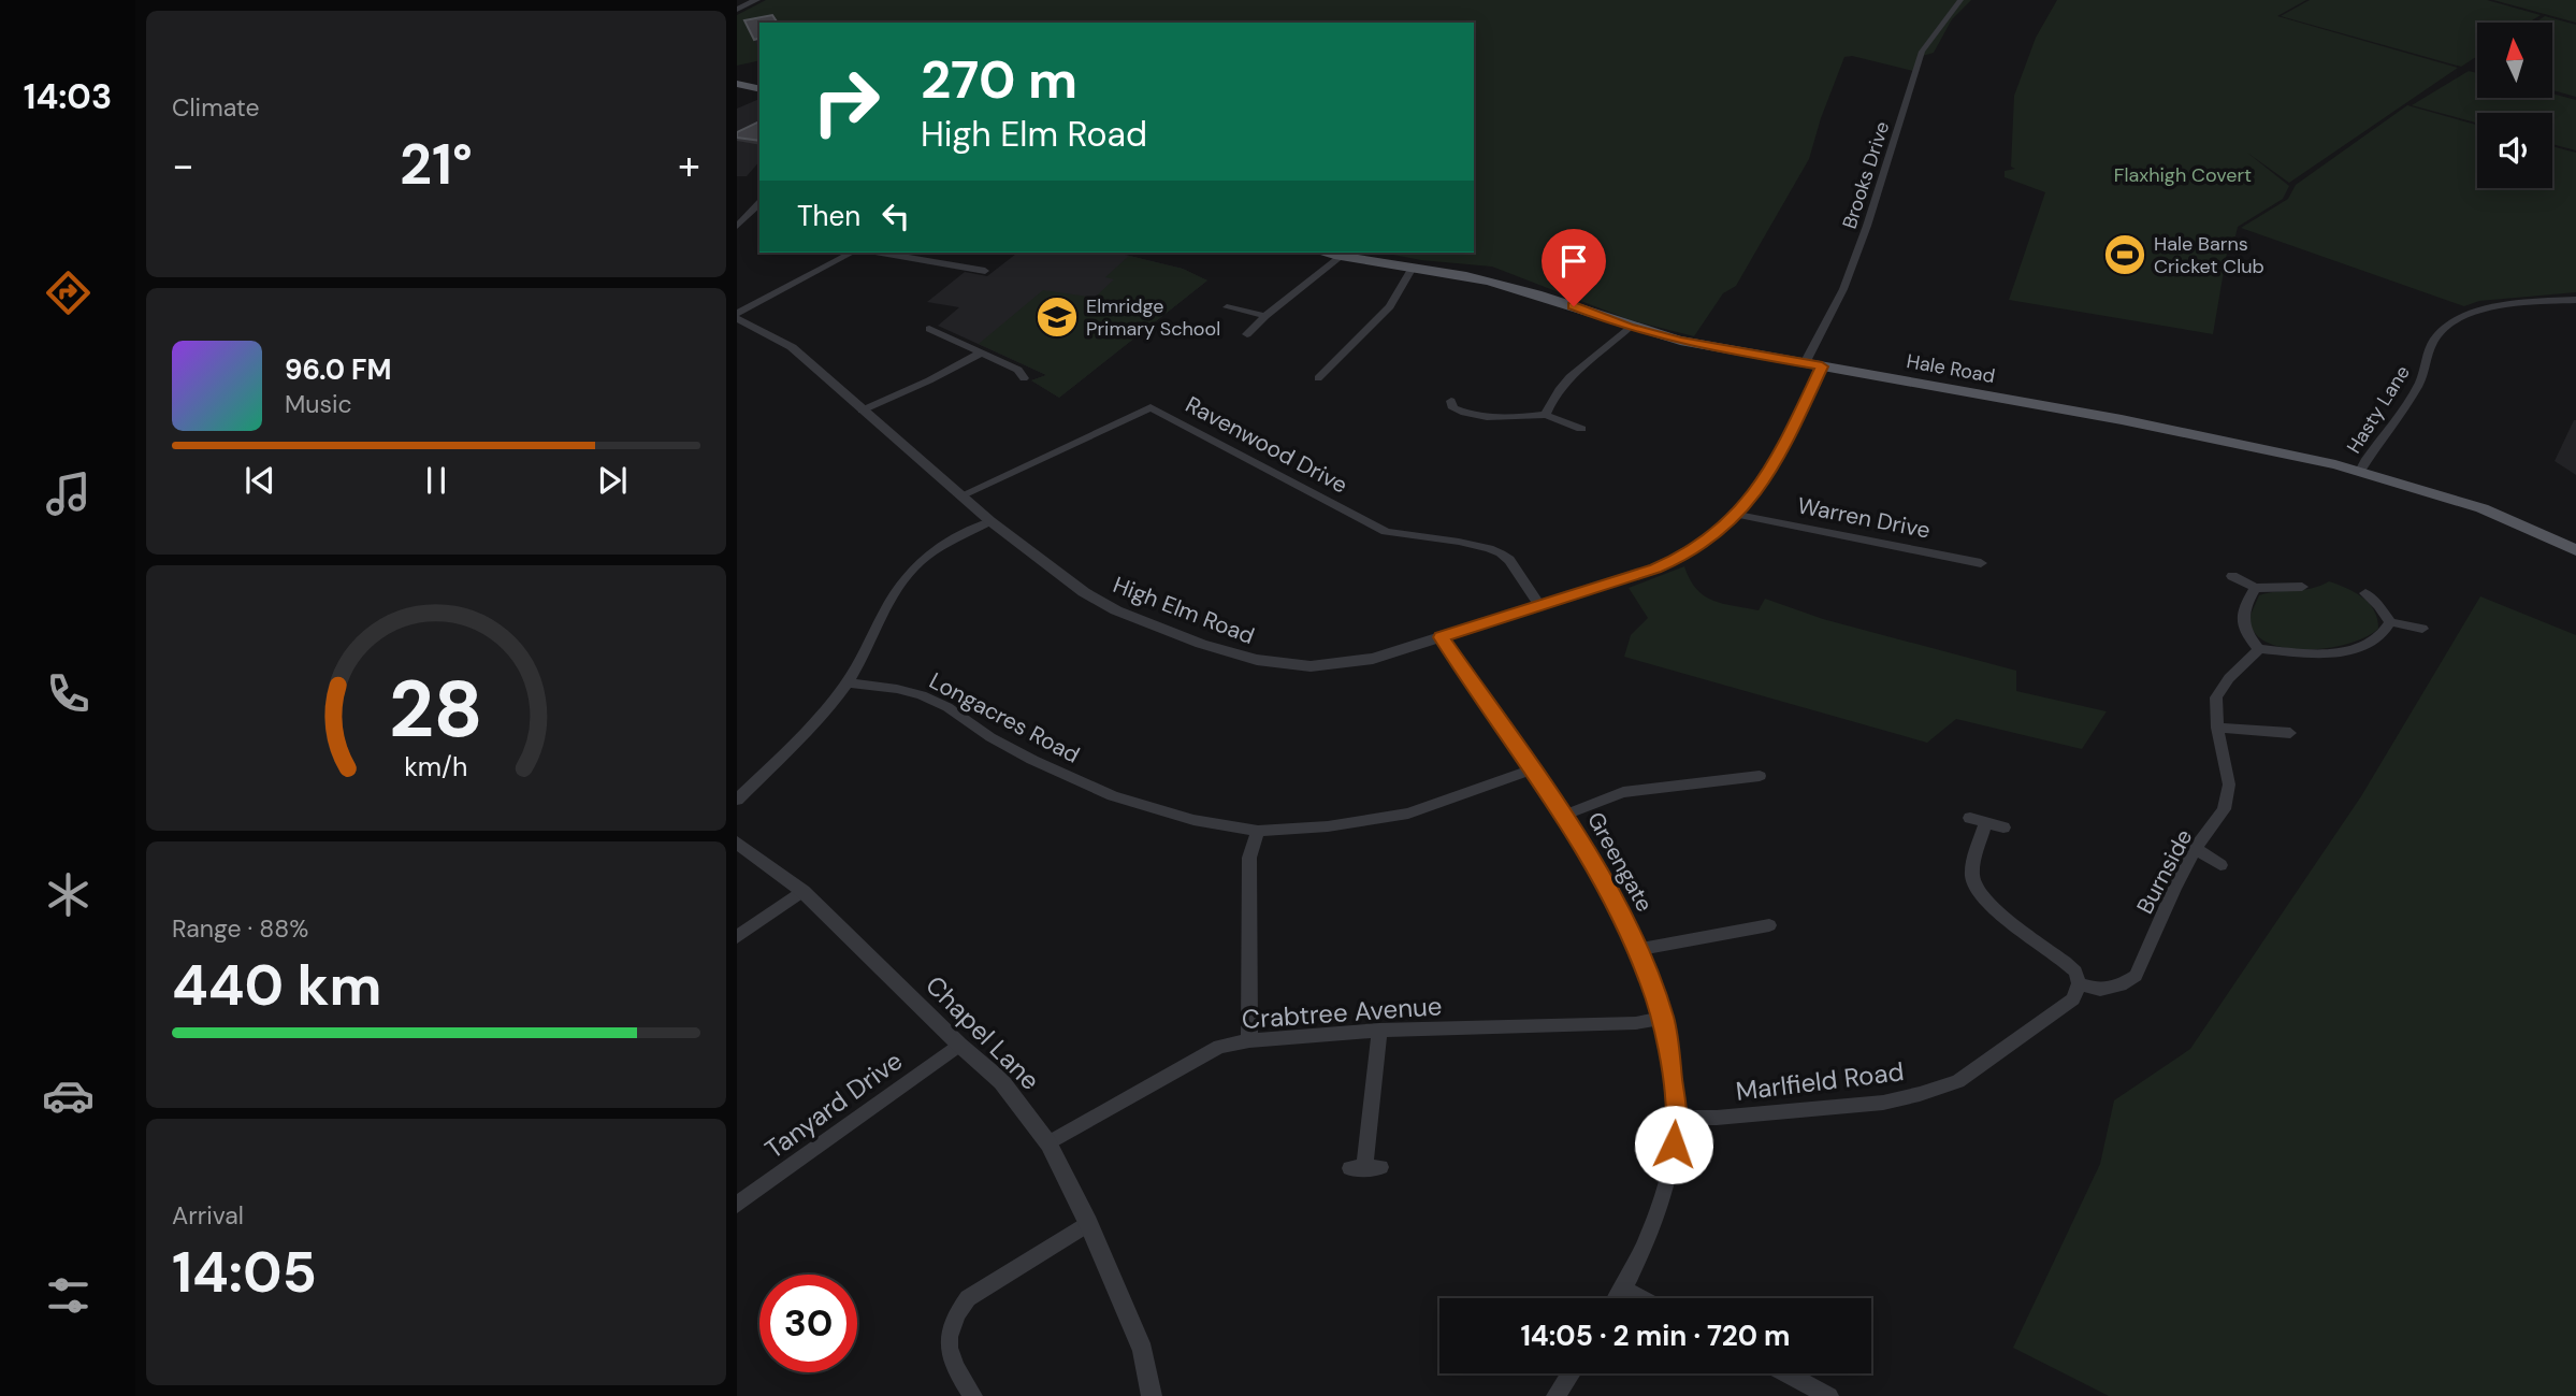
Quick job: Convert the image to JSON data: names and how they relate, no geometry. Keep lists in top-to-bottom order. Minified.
{"streets":{"main road":["Hale Road"],"street":["Brooks Drive","Hasty Lane","Ravenwood Drive","Warren Drive","High Elm Road","Longacres Road","Greengate","Burnside","Crabtree Avenue","Chapel Lane","Marlfield Road","Tanyard Drive"]},"crossings":[["Brooks Drive","Hale Road"],["Hale Road","Hasty Lane"],["Hale Road","High Elm Road"],["Ravenwood Drive","High Elm Road"],["Warren Drive","High Elm Road"],["High Elm Road","Greengate"],["Longacres Road","Greengate"],["Greengate","Crabtree Avenue"],["Greengate","Marlfield Road"],["Burnside","Marlfield Road"],["Crabtree Avenue","Chapel Lane"],["Chapel Lane","Tanyard Drive"]],"parks":["Flaxhigh Covert"],"places":{"sports":["Hale Barns Cricket Club"],"school or university":["Elmridge Primary School"]},"north":"top","page":{"tabs":"14:03","tile":["Climate",["Range · 88%","440 km"],["Arrival","14:05"]],"turn":["270 m","High Elm Road"],"heat":["−","21°","+"],"then":"Then","song":["96.0 FM","Music"],"limit":"30","trip":"14:05 · 2 min · 720 m","gauge":["28","km/h"]}}
